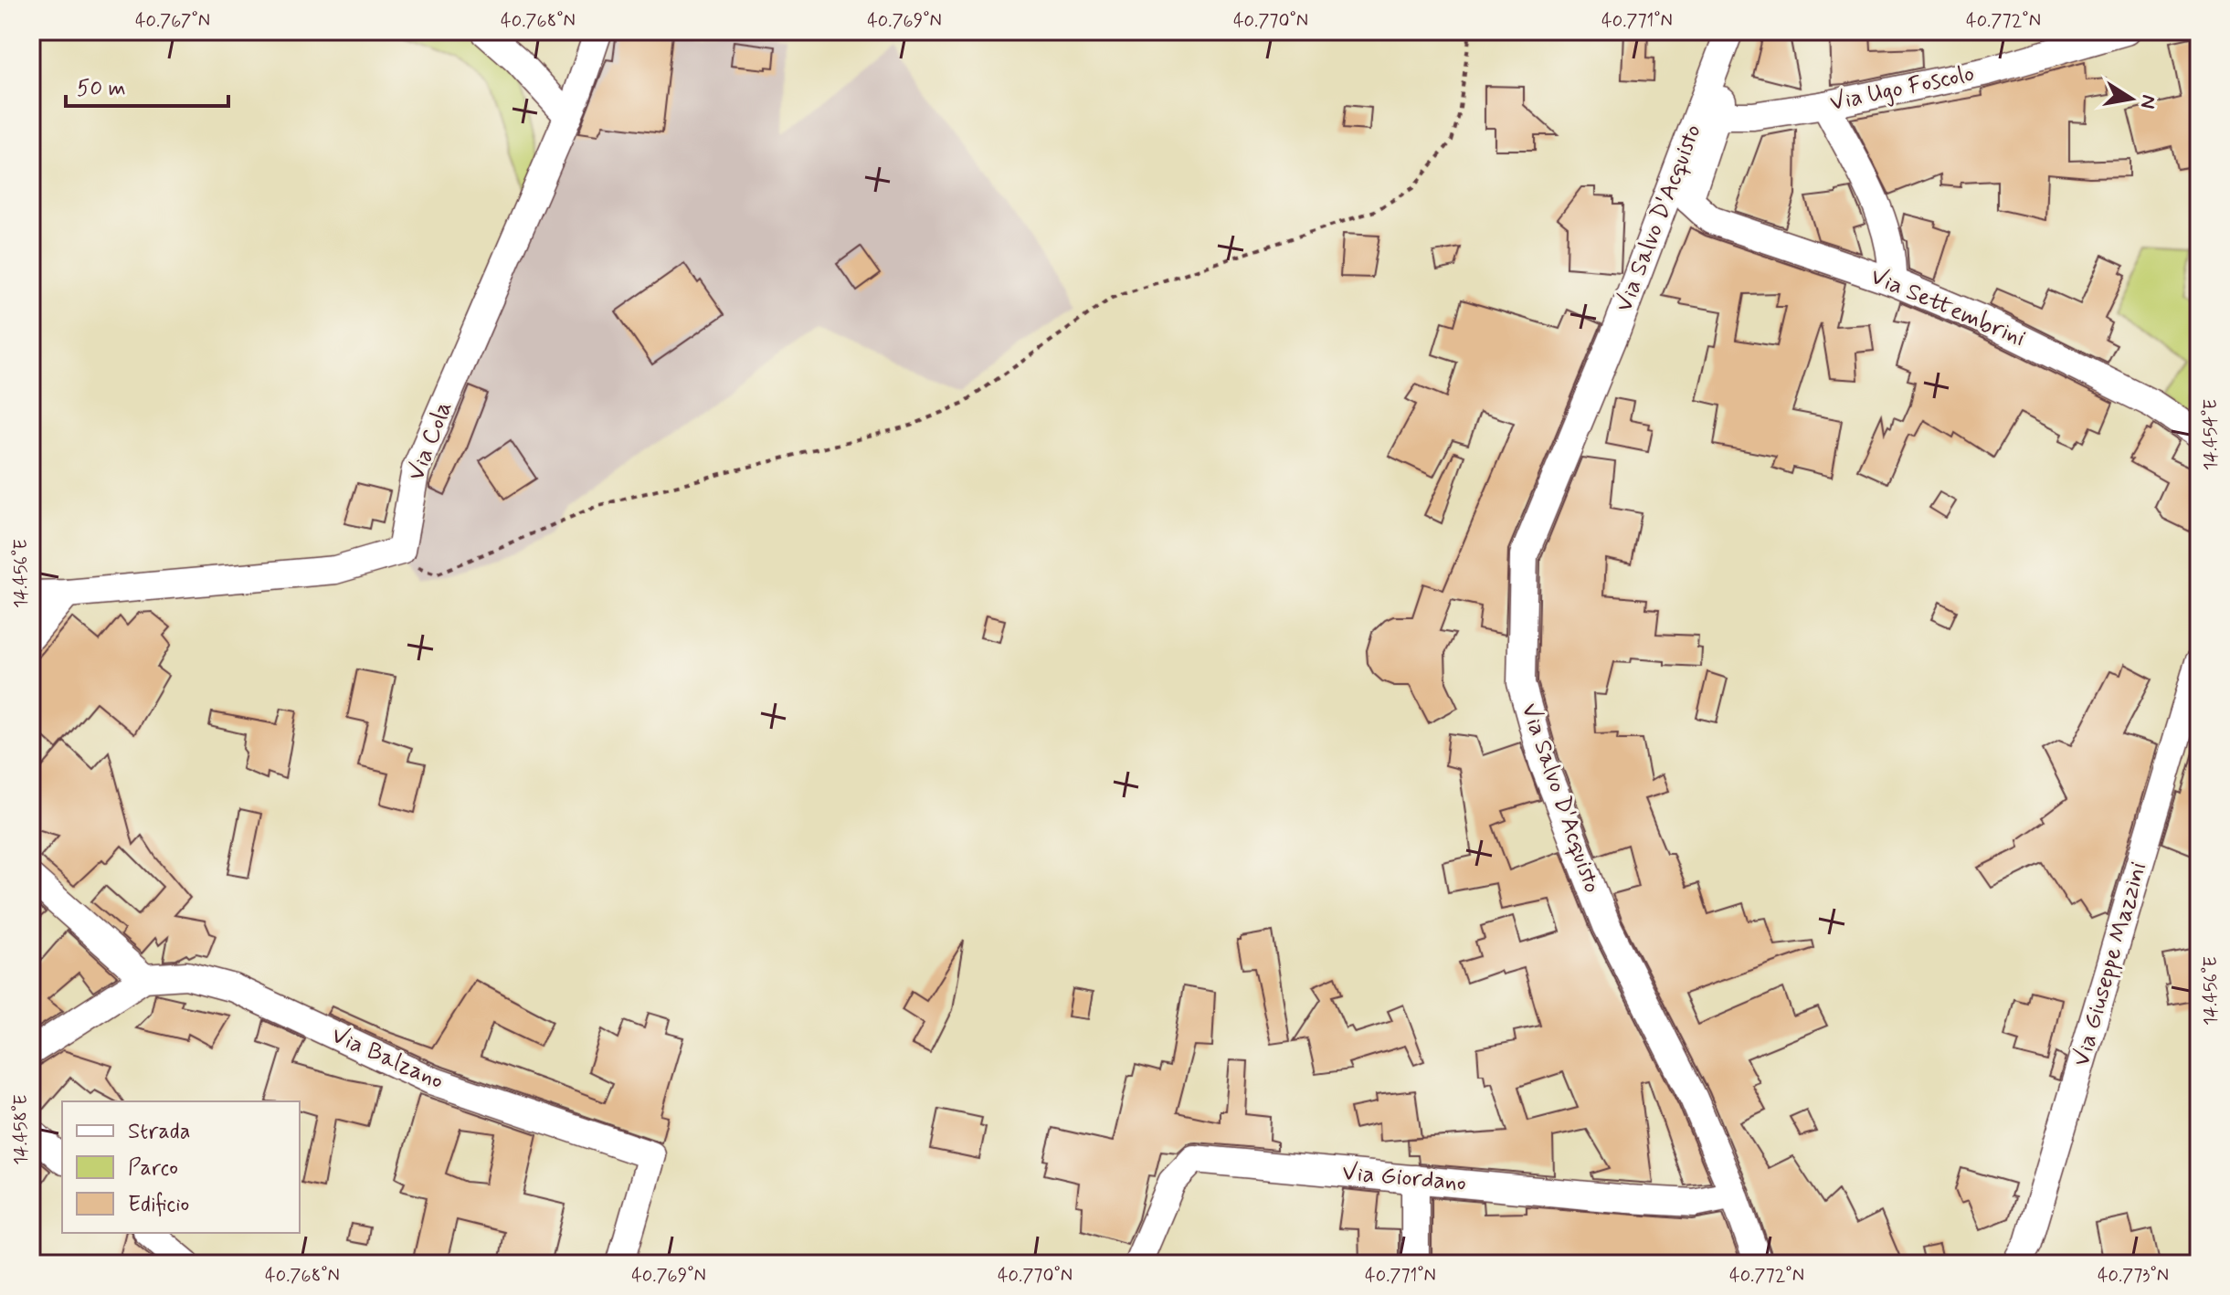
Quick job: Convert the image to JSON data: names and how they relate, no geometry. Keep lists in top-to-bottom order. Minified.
{"streets":{"street":["Via Ugo Foscolo","Via Salvo D'Acquisto","Via Settembrini","Via Cola","Via Giuseppe Mazzini","Via Balzano","Via Giordano"]},"crossings":[["Via Salvo D'Acquisto","Via Giordano"]],"legend":["Strada","Parco","Edificio"],"scale_bar":"50 m","north":"right","coordinates":["40.767°N","40.768°N","40.769°N","40.770°N","40.771°N","40.772°N","14.454°E","14.456°E","14.458°E","40.773°N"]}
